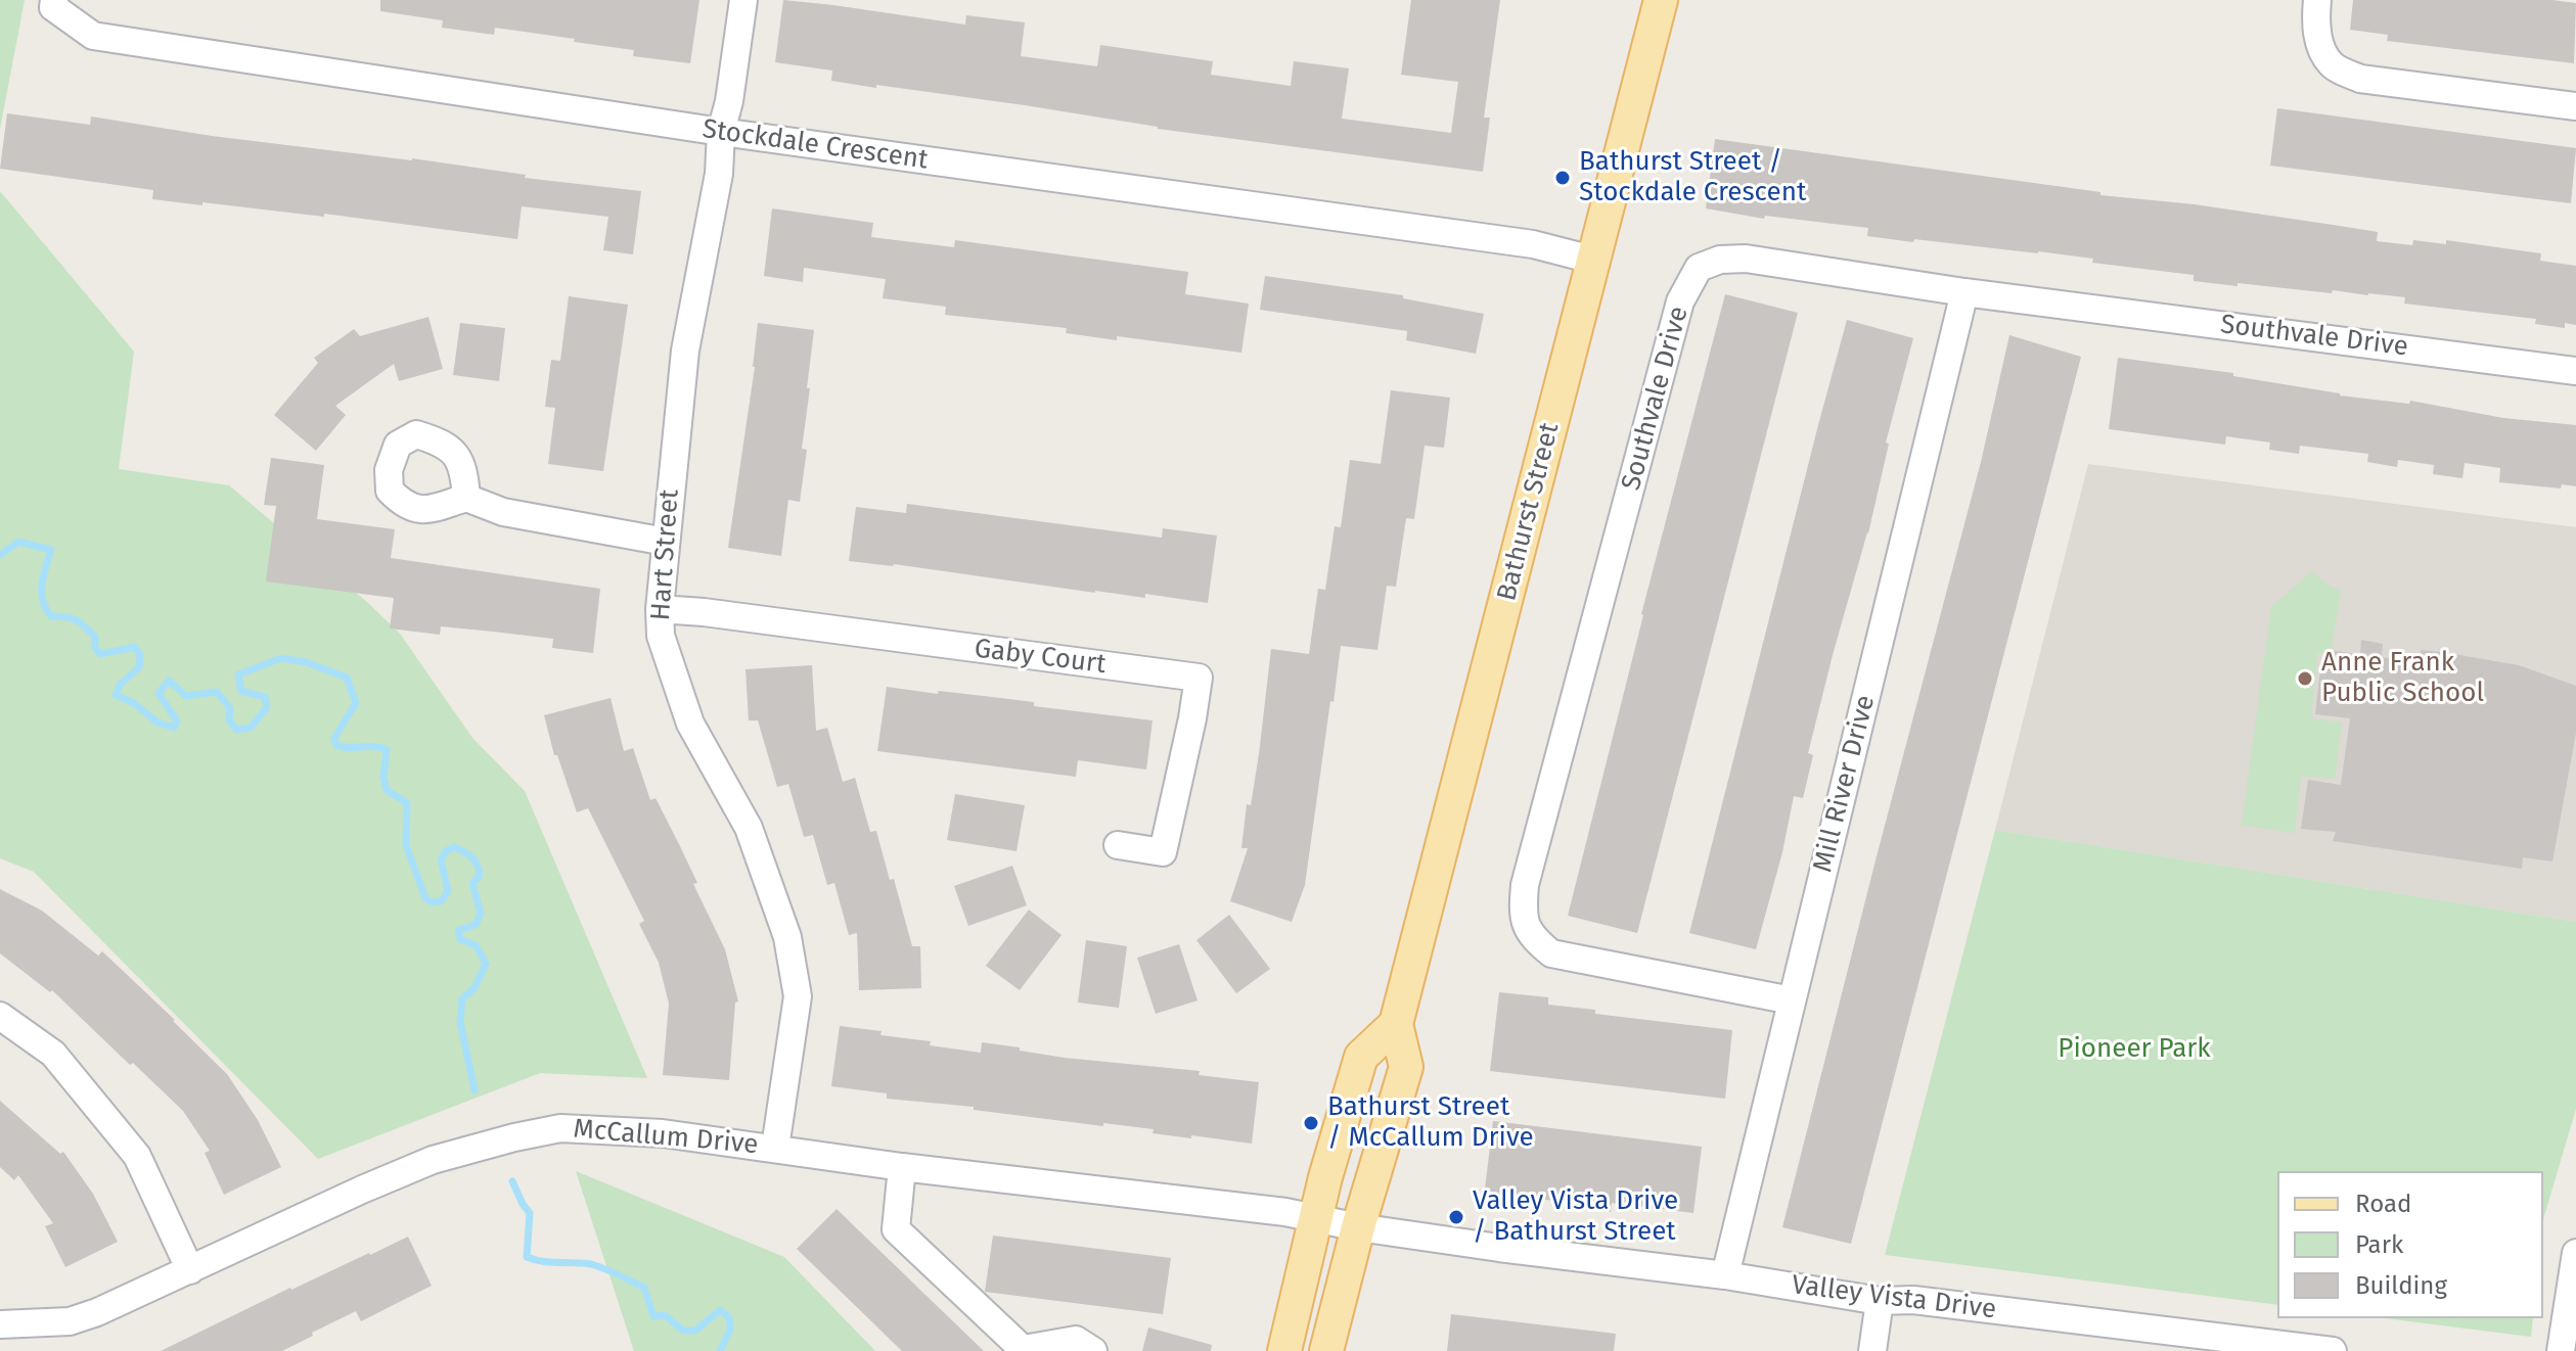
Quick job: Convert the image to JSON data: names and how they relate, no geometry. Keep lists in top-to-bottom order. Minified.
{"streets":{"main road":["Bathurst Street"],"street":["Stockdale Crescent","Southvale Drive","Hart Street","Gaby Court","Mill River Drive","McCallum Drive","Valley Vista Drive"]},"crossings":[["Stockdale Crescent","Bathurst Street"],["Stockdale Crescent","Hart Street"],["Southvale Drive","Mill River Drive"],["Bathurst Street","McCallum Drive"],["Bathurst Street","Valley Vista Drive"],["Hart Street","Gaby Court"],["Hart Street","McCallum Drive"],["Mill River Drive","Valley Vista Drive"],["McCallum Drive","Valley Vista Drive"]],"parks":["Pioneer Park"],"places":["Bathurst Street / Stockdale Crescent","Anne Frank Public School","Bathurst Street / McCallum Drive","Valley Vista Drive / Bathurst Street"],"legend":["Road","Park","Building"]}
